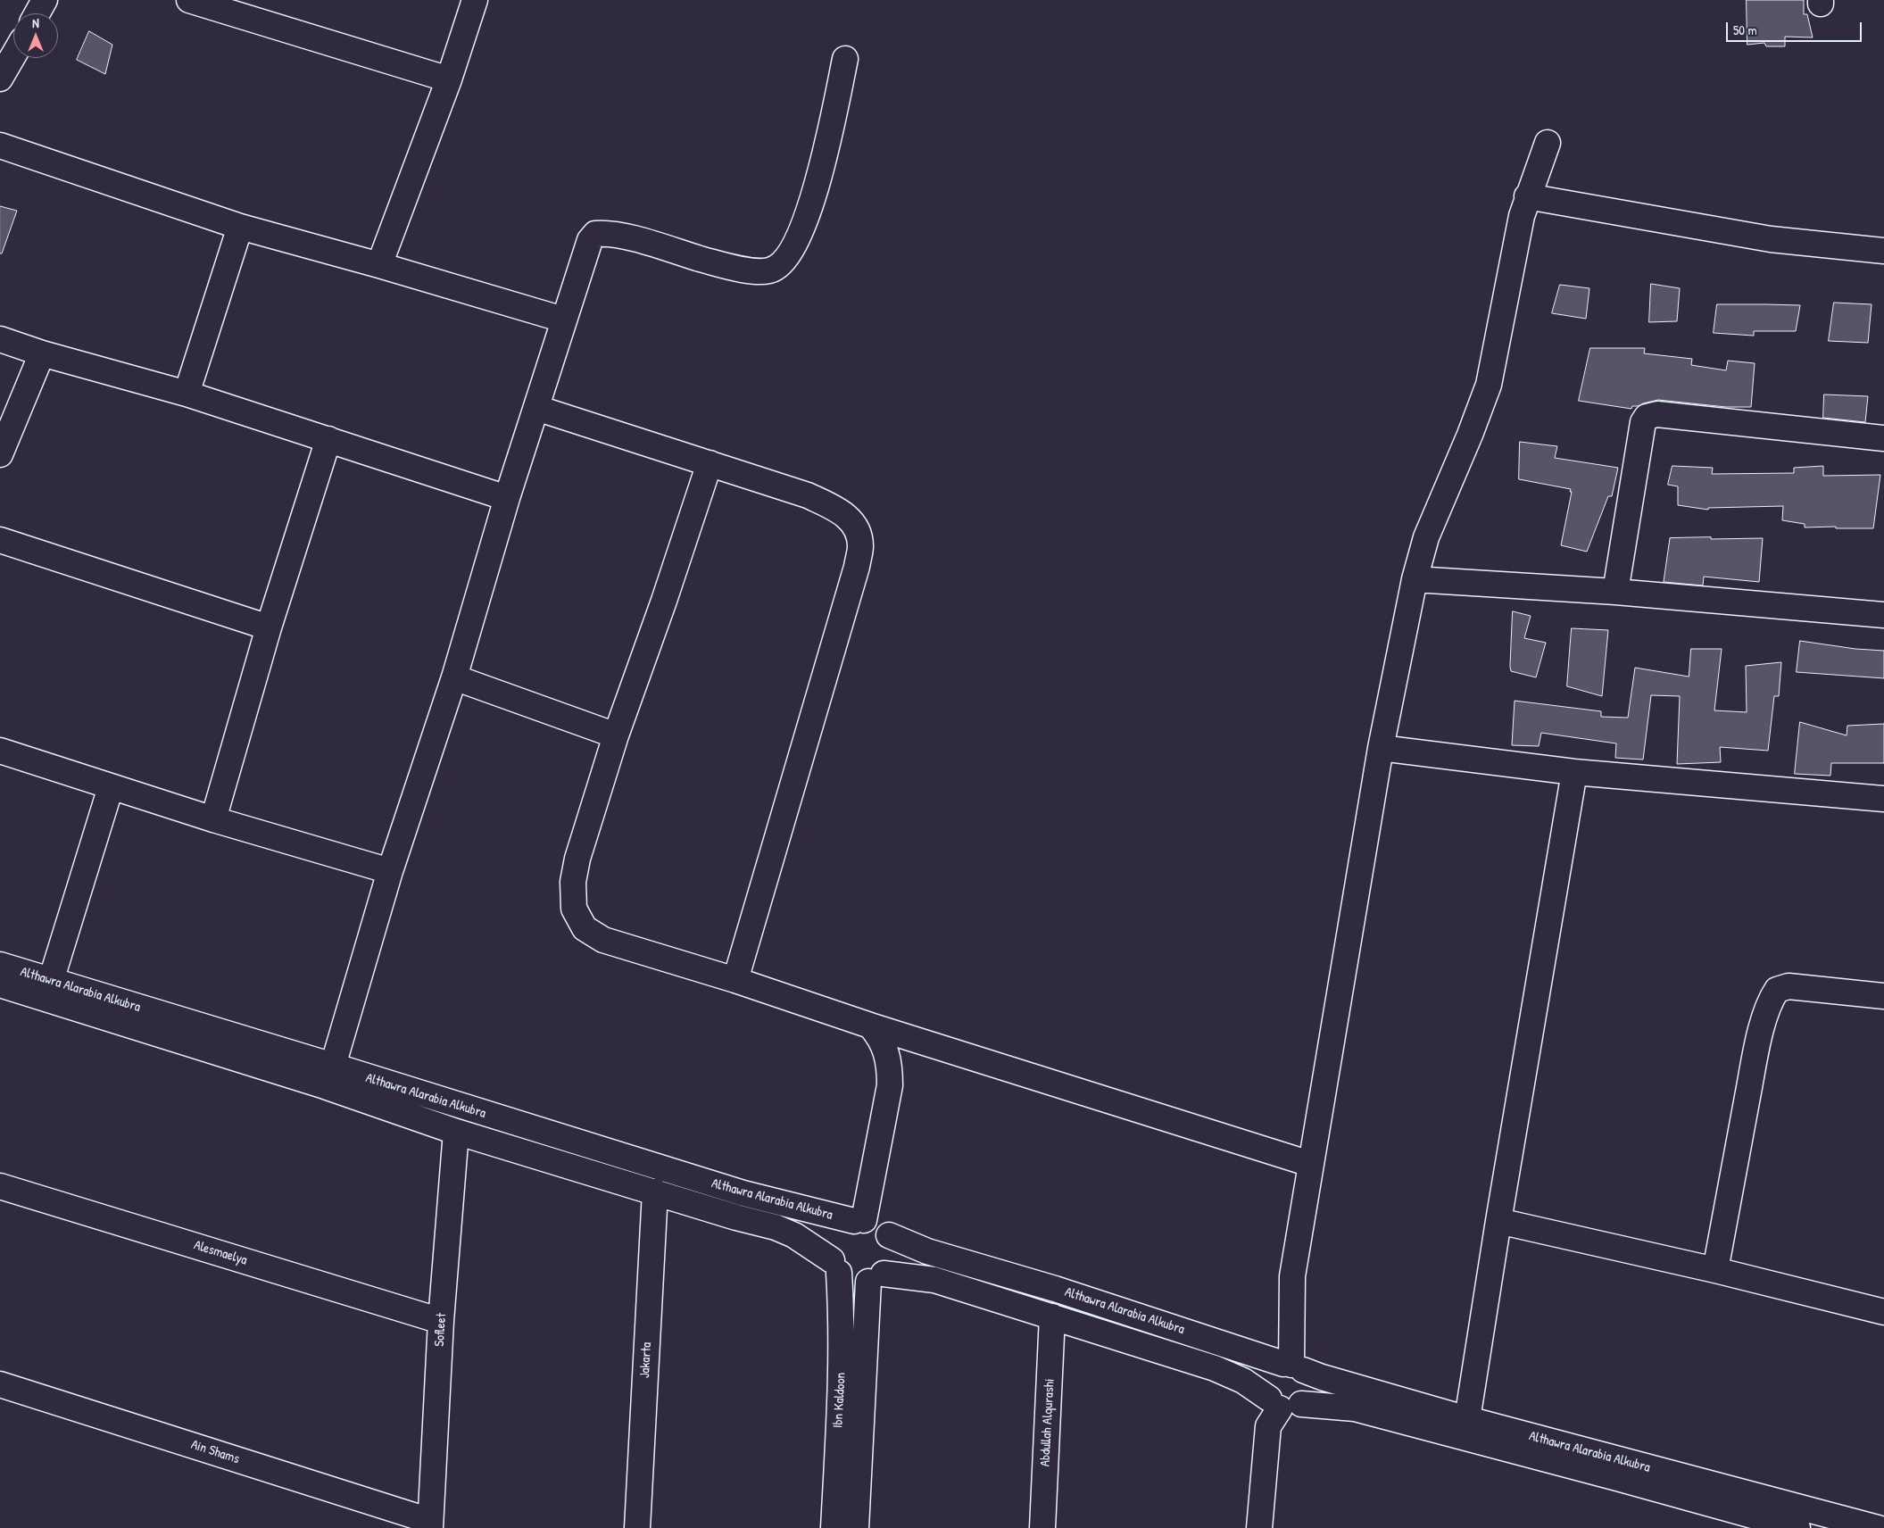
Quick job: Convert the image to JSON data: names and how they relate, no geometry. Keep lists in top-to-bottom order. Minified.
{"streets":{"street":["Althawra Alarabia Alkubra","Alesmaelya","Sofleet","Jakarta","Ibn Kaldoon","Abdullah Alqurashi","Ain Shams"]},"crossings":[["Althawra Alarabia Alkubra","Sofleet"],["Althawra Alarabia Alkubra","Jakarta"],["Althawra Alarabia Alkubra","Ibn Kaldoon"],["Althawra Alarabia Alkubra","Abdullah Alqurashi"],["Alesmaelya","Sofleet"],["Sofleet","Ain Shams"]],"scale_bar":"50 m","north":"top"}
